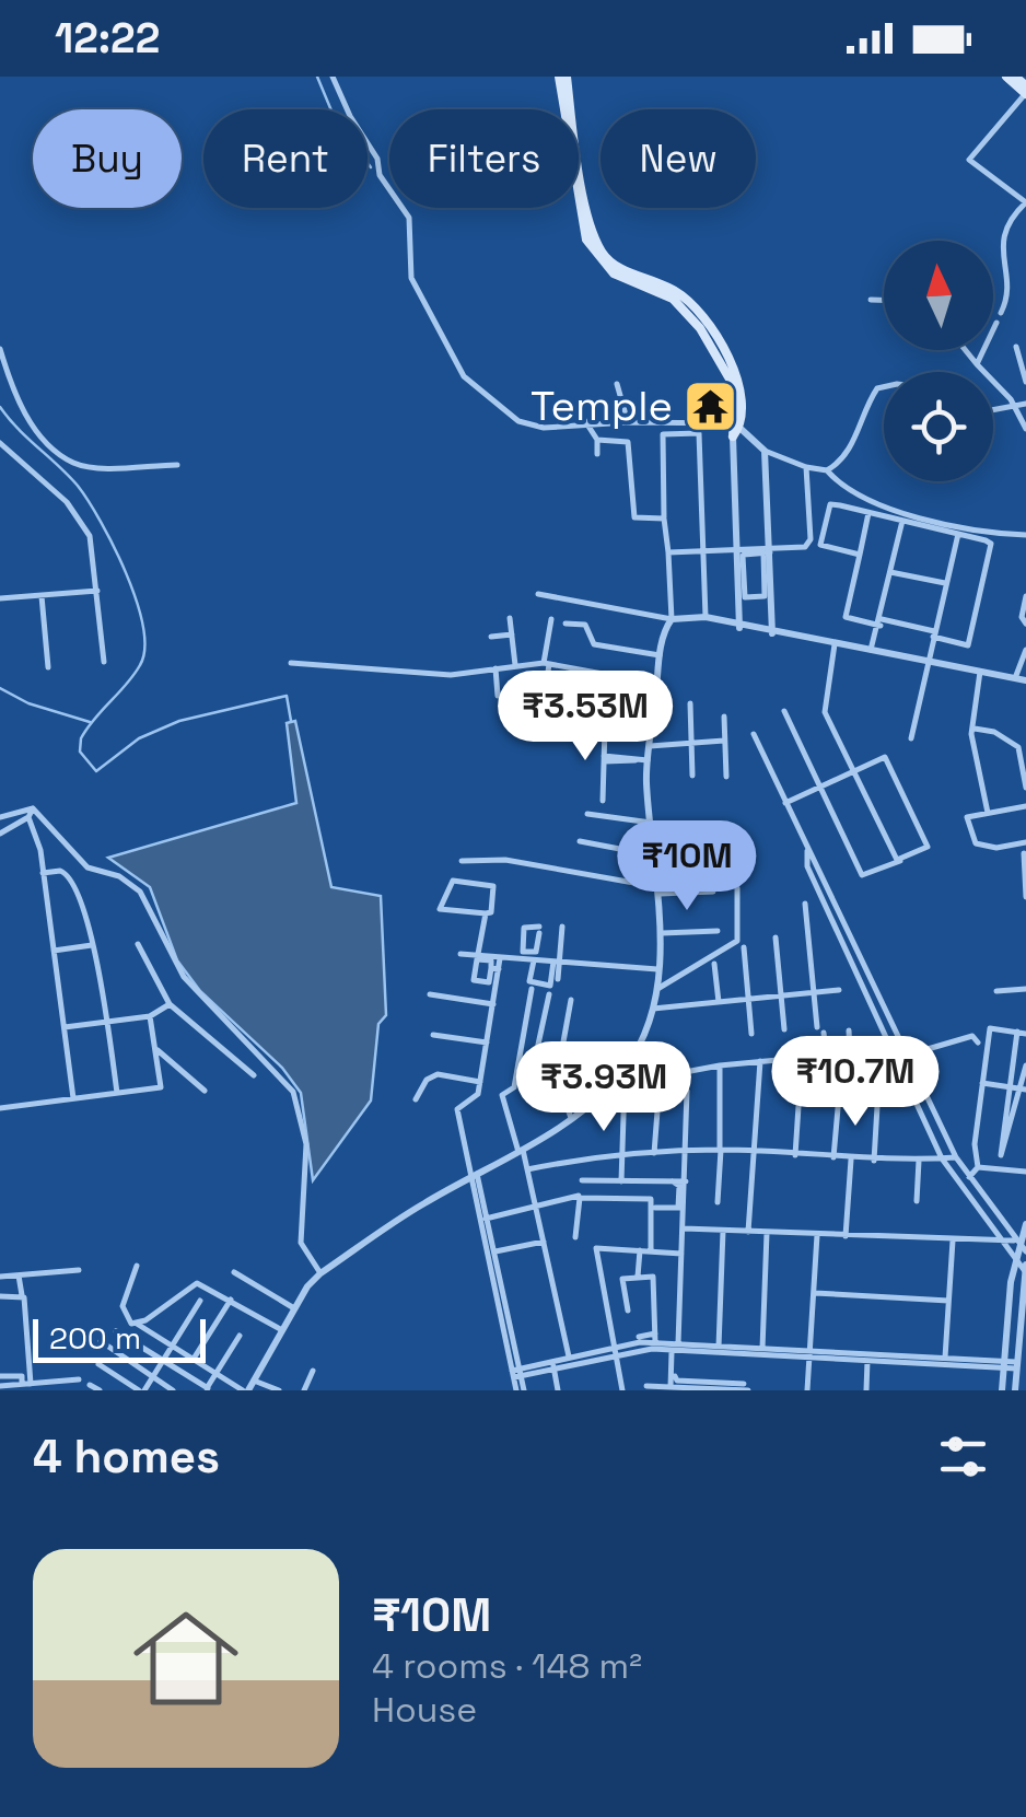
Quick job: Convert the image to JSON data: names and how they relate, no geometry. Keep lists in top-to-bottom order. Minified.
{"places":{"temple":["Temple"]},"scale_bar":"200 m","north":"top","page":{"status":"12:22","chip":["Buy","Rent","Filters","New"],"price":["₹3.53M","₹10M","₹10.7M","₹3.93M"],"scale":"200 m","heading":"4 homes","list":[{"name":"₹10M","note":"4 rooms · 148 m² · House"}]}}
